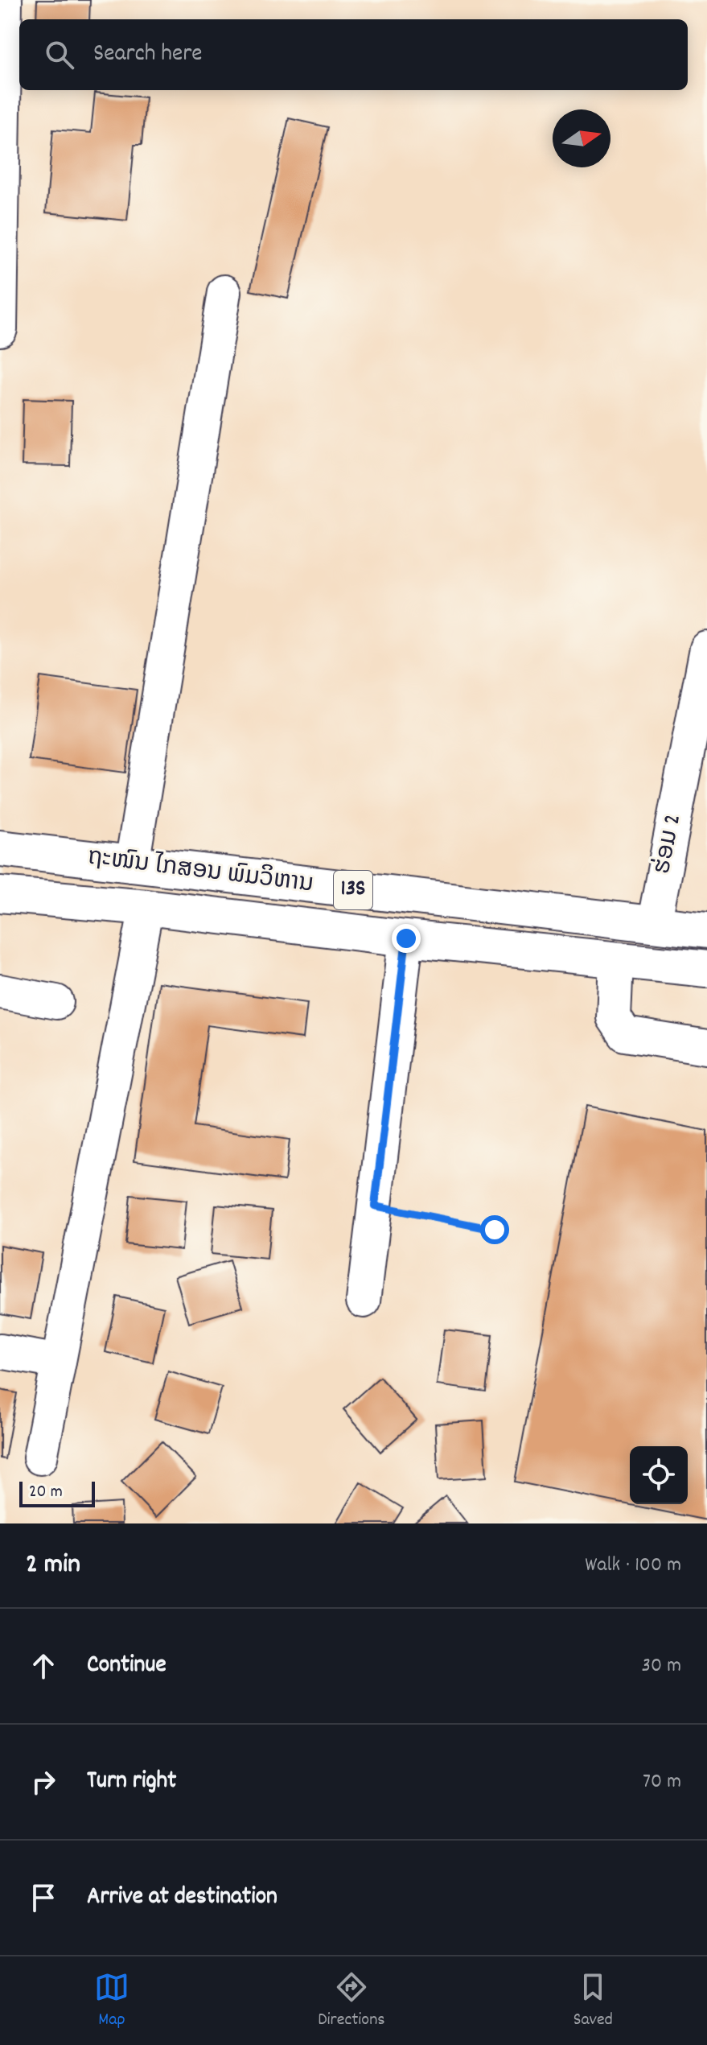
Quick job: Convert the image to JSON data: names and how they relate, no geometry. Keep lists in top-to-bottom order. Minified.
{"streets":{"highway":["ຖະໜົນ ໄກສອນ ພົມວິຫານ","13S"],"street":["ຮ່ອມ 2"]},"crossings":[["ຮ່ອມ 2","ຖະໜົນ ໄກສອນ ພົມວິຫານ"]],"scale_bar":"20 m","north":"right","page":{"search":"Search here","scale":"20 m","heading":["2 min","Walk · 100 m"],"list":[["Continue","30 m"],["Turn right","70 m"],"Arrive at destination"],"nav":["Map","Directions","Saved"]}}
